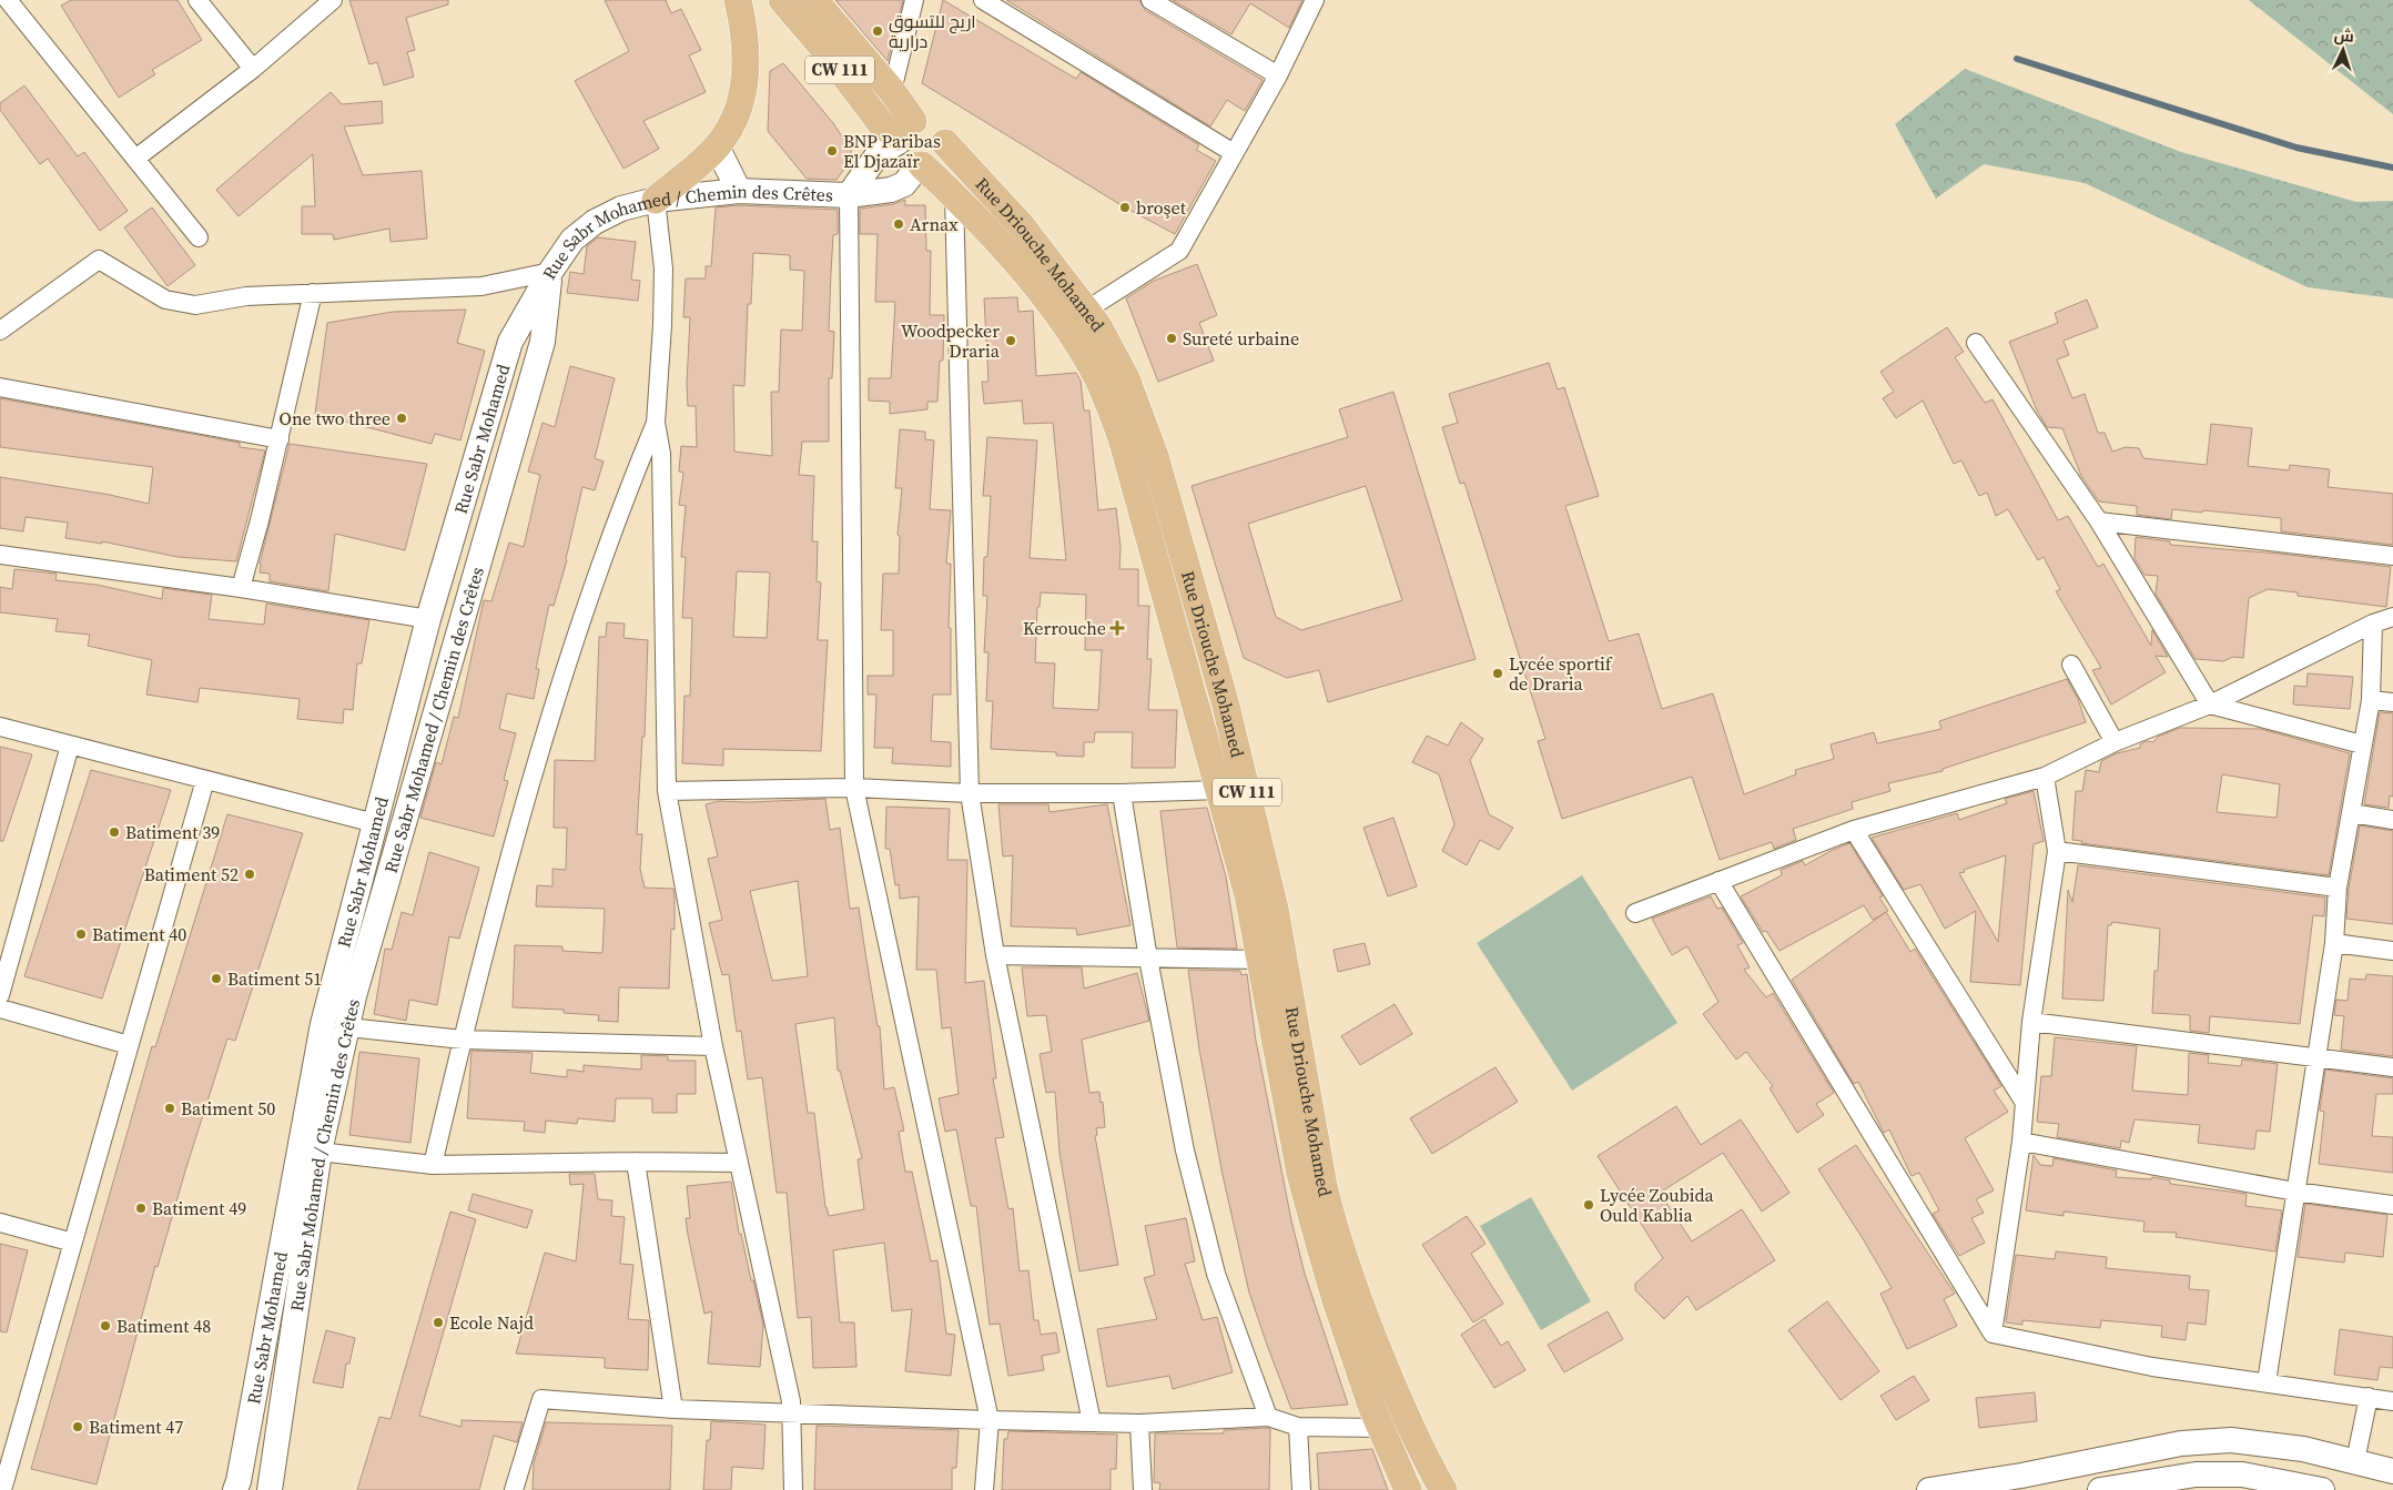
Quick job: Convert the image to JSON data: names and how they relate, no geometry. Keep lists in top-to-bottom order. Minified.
{"streets":{"main road":["CW 111","Rue Sabr Mohamed / Chemin des Crêtes","Rue Driouche Mohamed","Rue Sabr Mohamed"]},"crossings":[["CW 111","Rue Sabr Mohamed / Chemin des Crêtes"],["CW 111","Rue Driouche Mohamed"],["Rue Sabr Mohamed / Chemin des Crêtes","Rue Driouche Mohamed"],["Rue Sabr Mohamed / Chemin des Crêtes","Rue Sabr Mohamed"]],"places":{"other":["اريج للتسوق درارية","BNP Paribas El Djazaïr","broşet","Arnax","Sureté urbaine","Woodpecker Draria","One two three","Lycée sportif de Draria","Batiment 39","Batiment 52","Batiment 40","Batiment 51","Batiment 50","Lycée Zoubida Ould Kablia","Batiment 49","Ecole Najd","Batiment 48","Batiment 47"],"health":["Kerrouche"]},"north":"top"}
